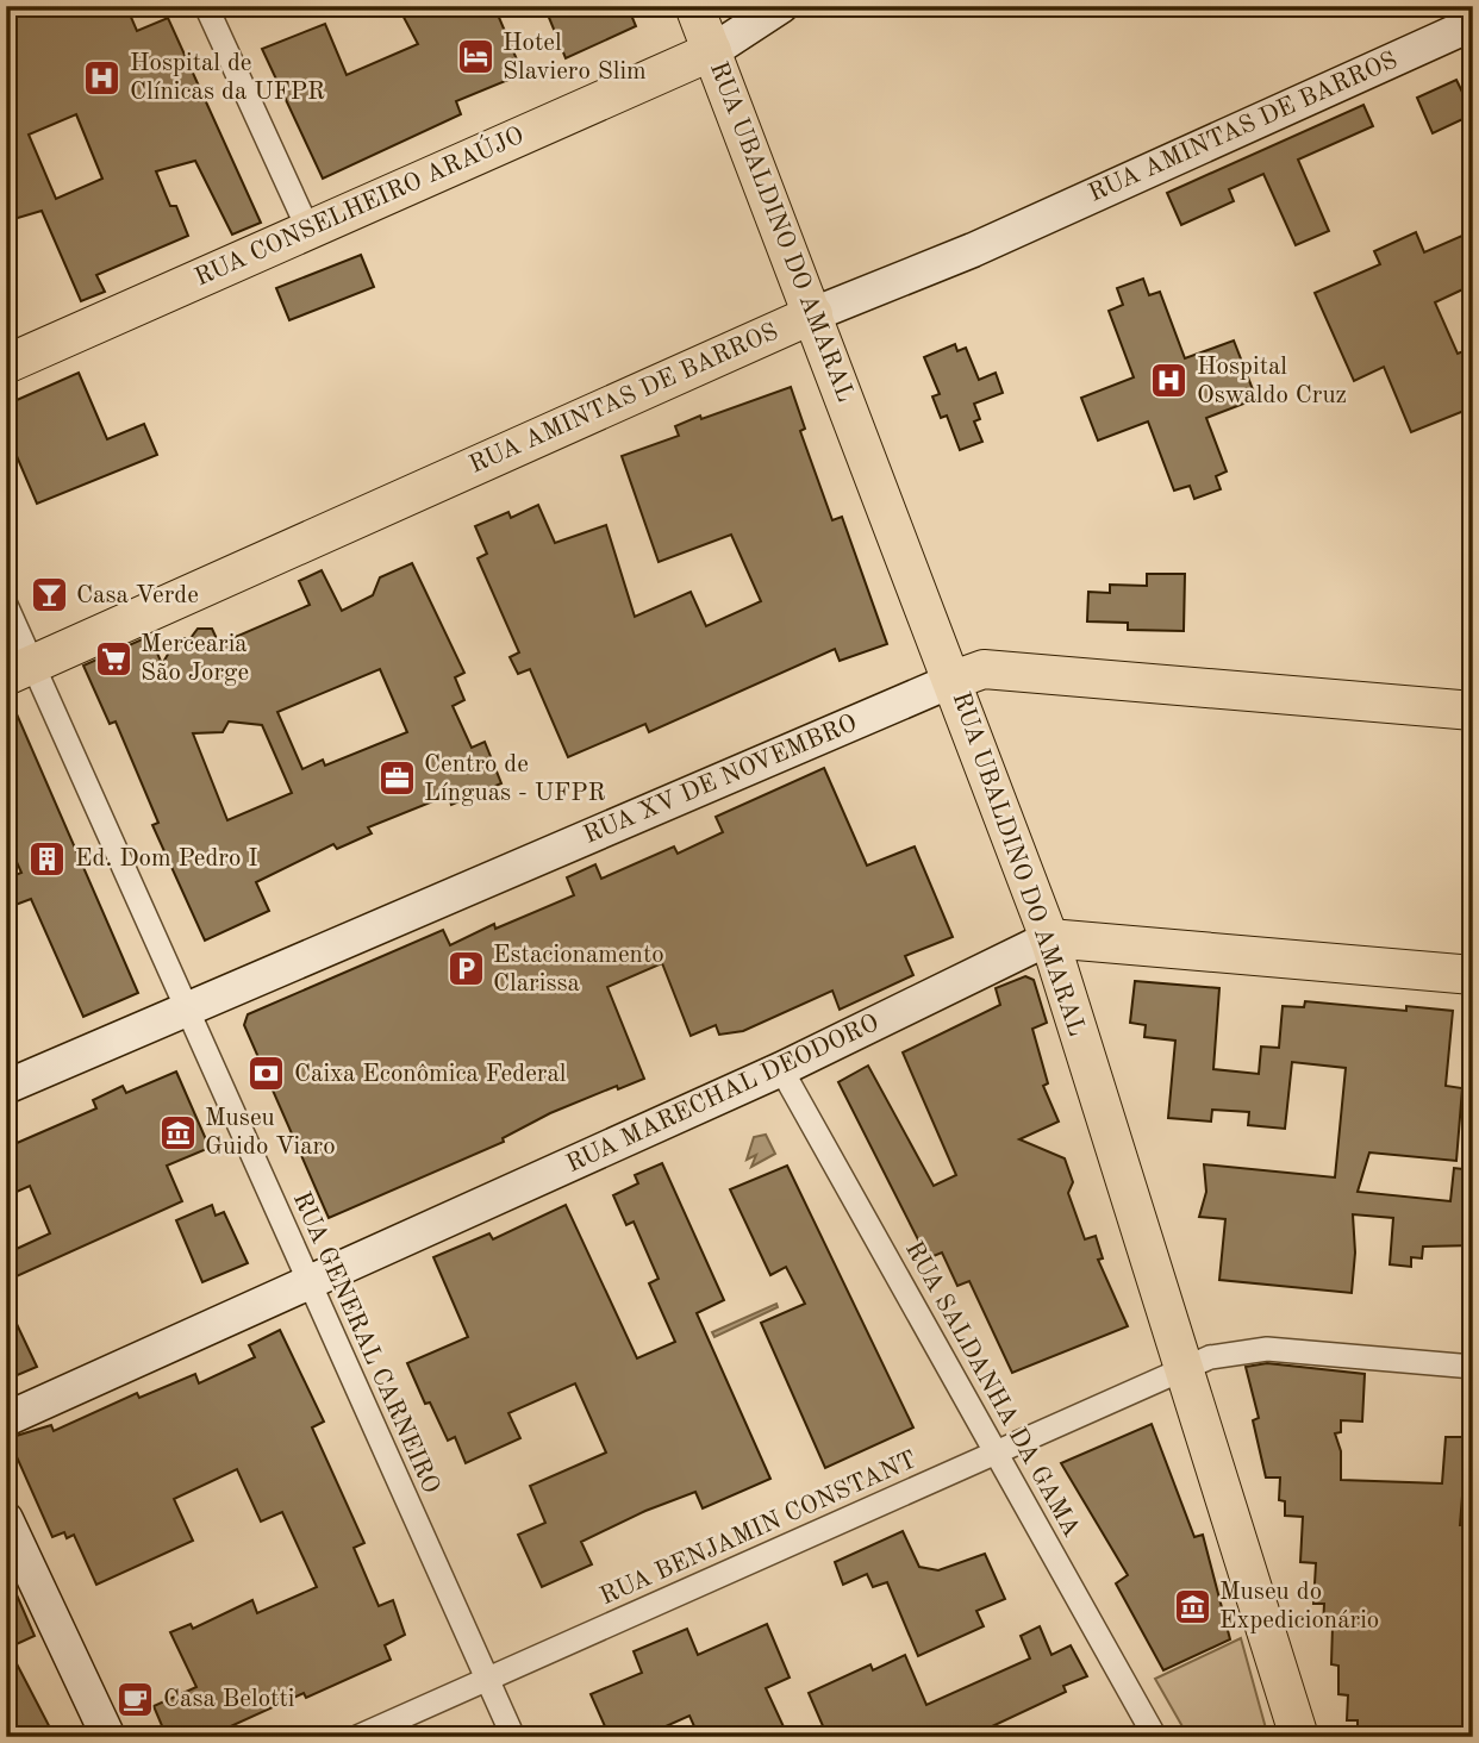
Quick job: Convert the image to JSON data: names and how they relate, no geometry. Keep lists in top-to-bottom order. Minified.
{"streets":{"main road":["RUA AMINTAS DE BARROS","RUA CONSELHEIRO ARAÚJO","RUA UBALDINO DO AMARAL","RUA XV DE NOVEMBRO","RUA MARECHAL DEODORO"],"street":["RUA GENERAL CARNEIRO","RUA SALDANHA DA GAMA","RUA BENJAMIN CONSTANT"]},"crossings":[["RUA AMINTAS DE BARROS","RUA UBALDINO DO AMARAL"],["RUA AMINTAS DE BARROS","RUA GENERAL CARNEIRO"],["RUA CONSELHEIRO ARAÚJO","RUA UBALDINO DO AMARAL"],["RUA UBALDINO DO AMARAL","RUA XV DE NOVEMBRO"],["RUA UBALDINO DO AMARAL","RUA MARECHAL DEODORO"],["RUA UBALDINO DO AMARAL","RUA BENJAMIN CONSTANT"],["RUA XV DE NOVEMBRO","RUA GENERAL CARNEIRO"],["RUA MARECHAL DEODORO","RUA GENERAL CARNEIRO"],["RUA MARECHAL DEODORO","RUA SALDANHA DA GAMA"],["RUA GENERAL CARNEIRO","RUA BENJAMIN CONSTANT"],["RUA SALDANHA DA GAMA","RUA BENJAMIN CONSTANT"]],"places":{"hotel":["Hotel Slaviero Slim"],"hospital":["Hospital de Clínicas da UFPR","Hospital Oswaldo Cruz"],"bar":["Casa Verde"],"supermarket":["Mercearia São Jorge"],"office":["Centro de Línguas - UFPR"],"building":["Ed. Dom Pedro I"],"parking":["Estacionamento Clarissa"],"bank":["Caixa Econômica Federal"],"museum":["Museu Guido Viaro","Museu do Expedicionário"],"cafe":["Casa Belotti"]}}
